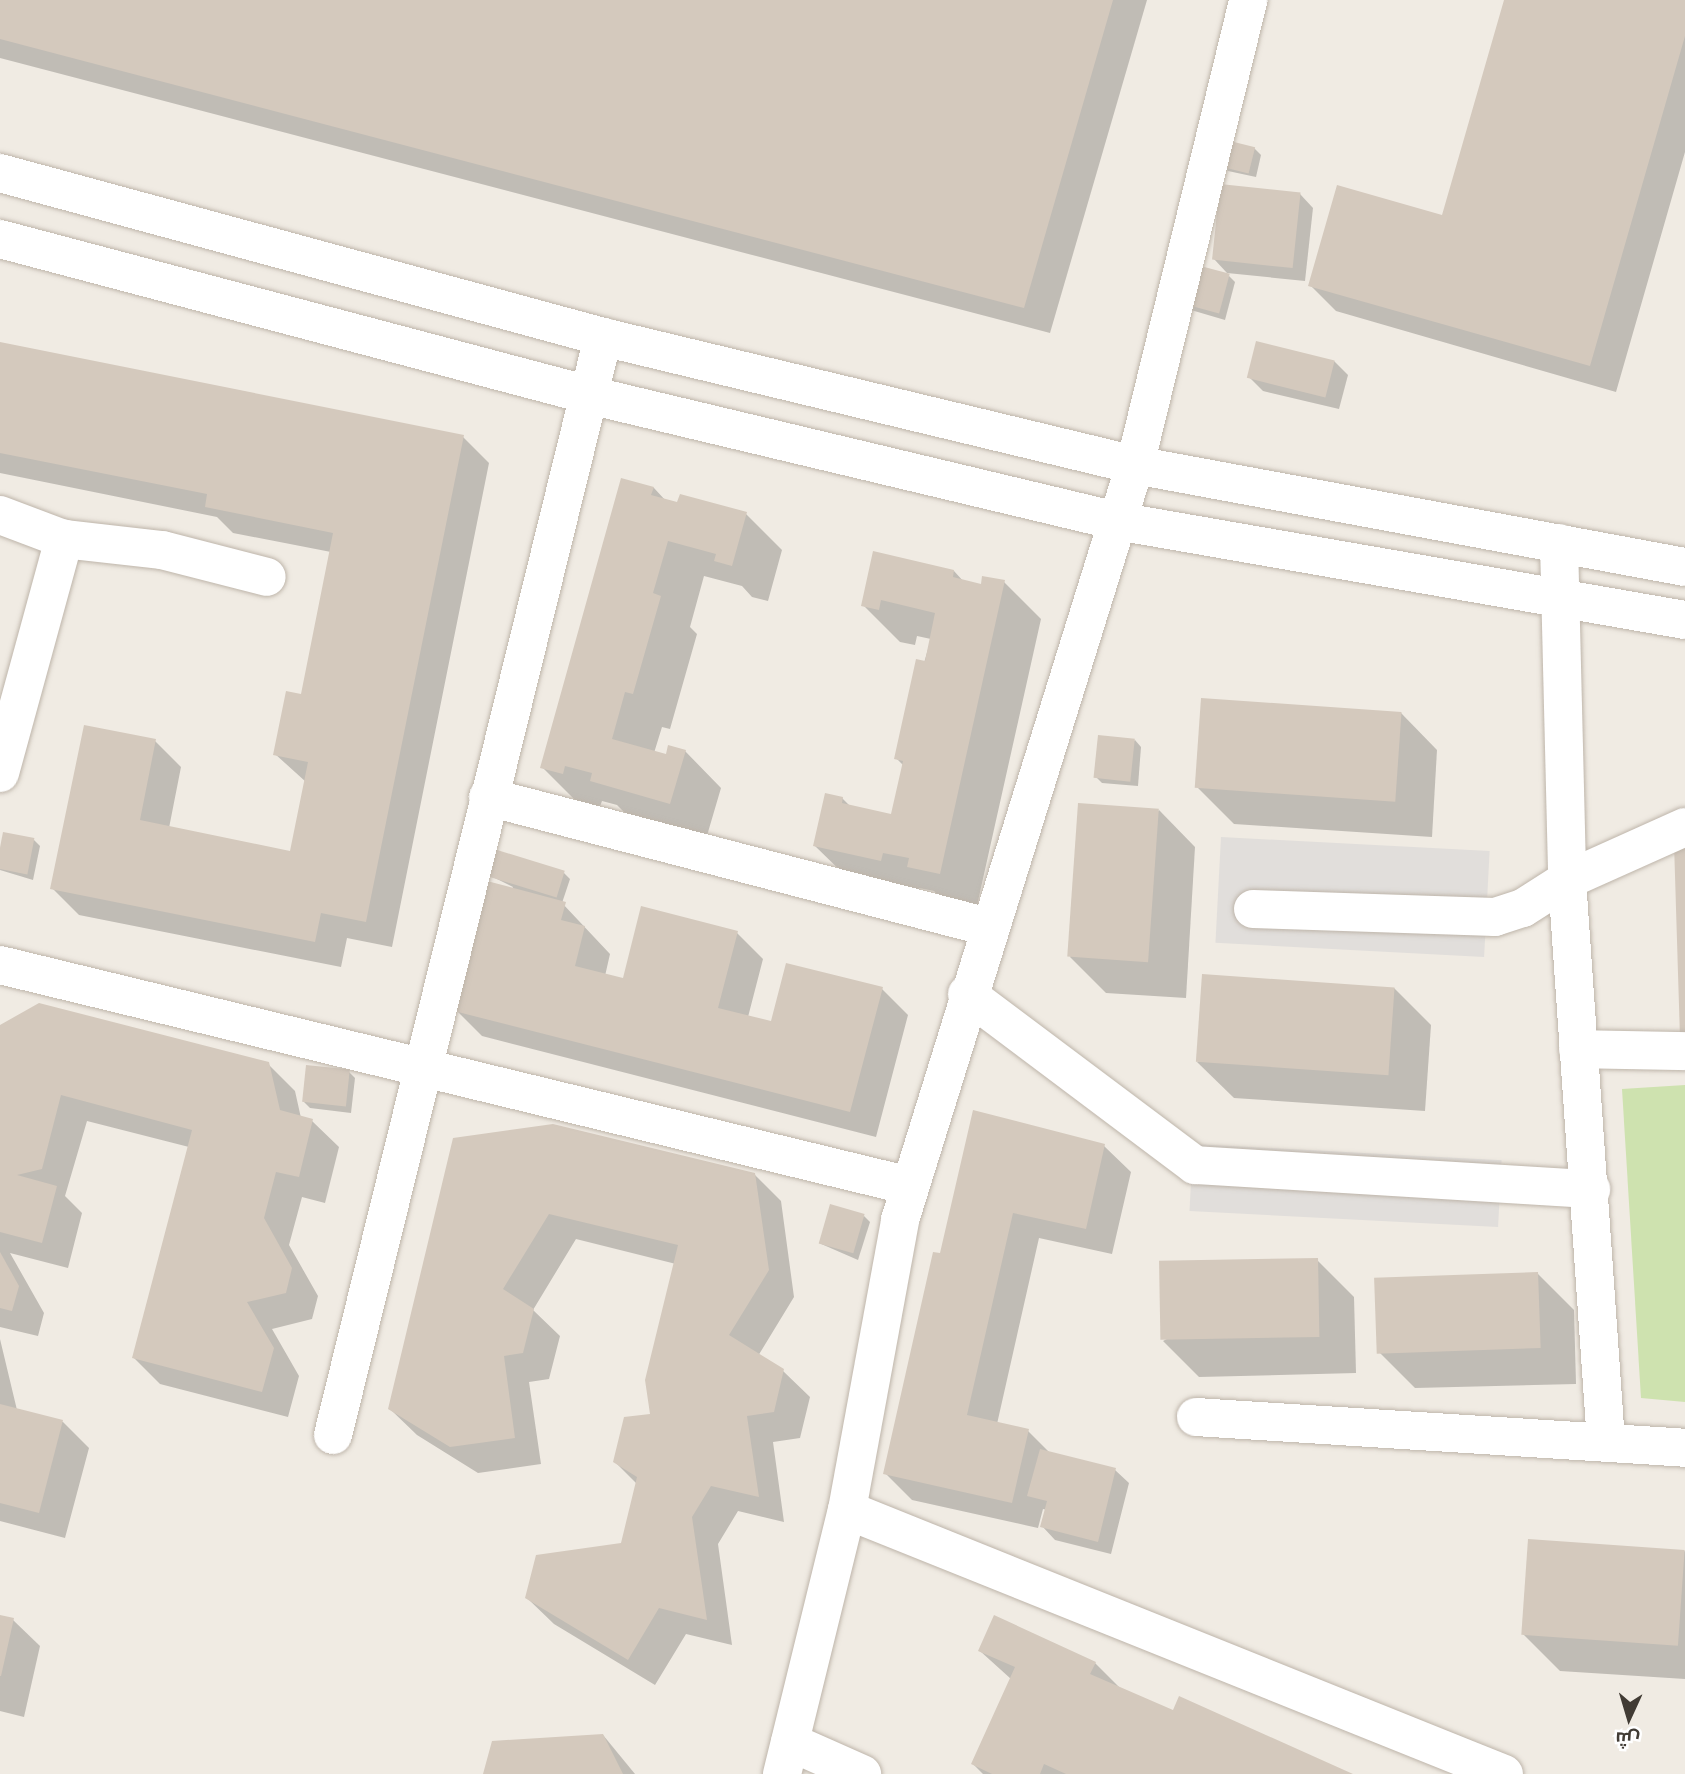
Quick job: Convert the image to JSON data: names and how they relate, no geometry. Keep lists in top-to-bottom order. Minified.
{"north":"bottom"}
